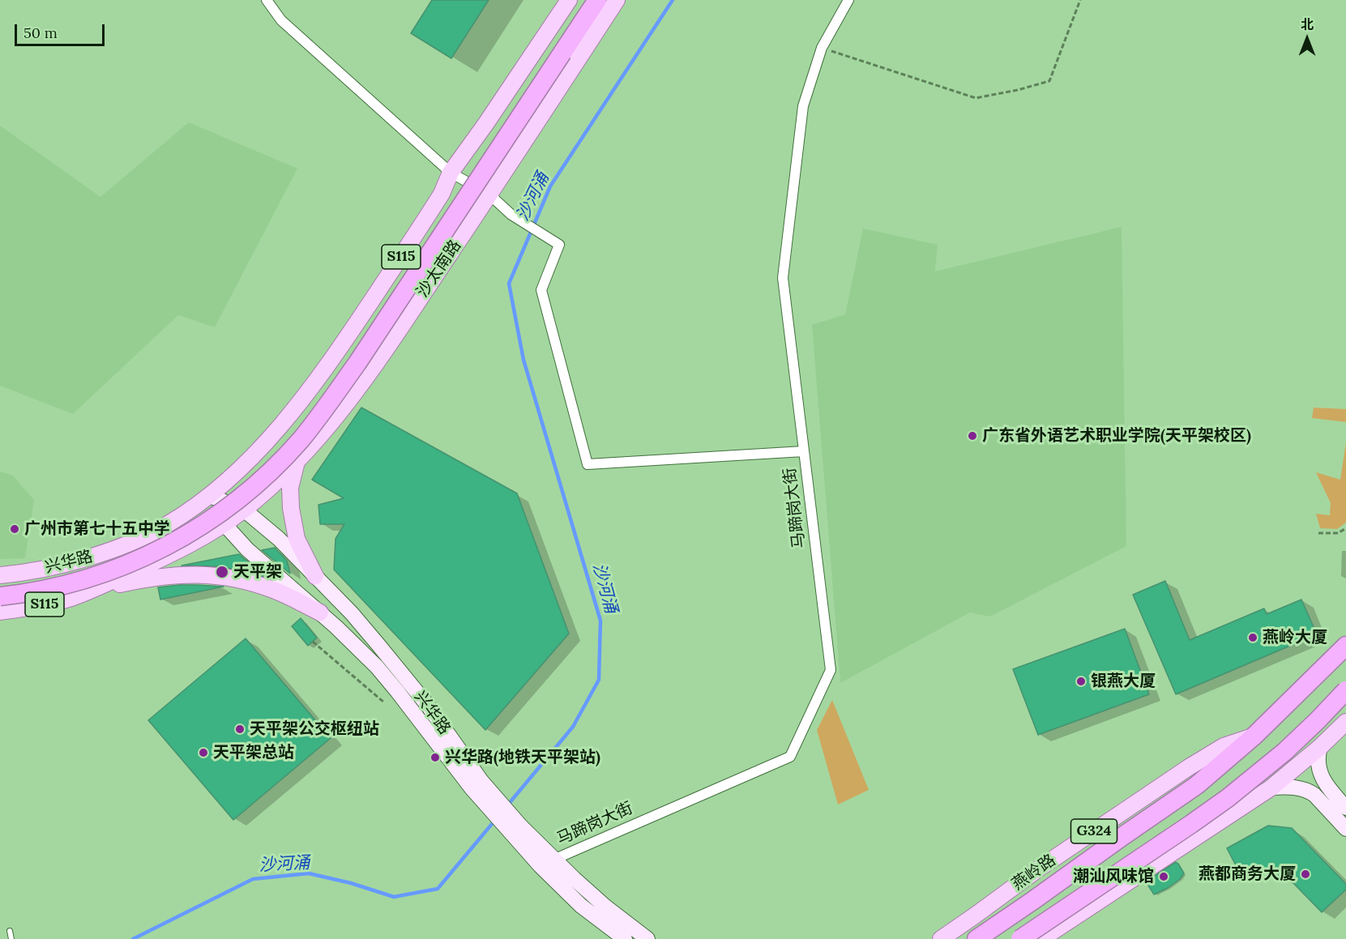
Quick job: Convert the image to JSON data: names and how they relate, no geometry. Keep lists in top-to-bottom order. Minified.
{"streets":{"highway":["G324","燕岭路"],"main road":["S115","沙太南路","兴华路"],"street":["马蹄岗大街"]},"crossings":[["S115","兴华路"],["沙太南路","兴华路"],["马蹄岗大街","兴华路"]],"water":["沙河涌"],"places":["广东省外语艺术职业学院(天平架校区)","广州市第七十五中学","天平架","燕岭大厦","银燕大厦","天平架公交枢纽站","天平架总站","兴华路(地铁天平架站)","燕都商务大厦","潮汕风味馆"],"scale_bar":"50 m","north":"top"}
